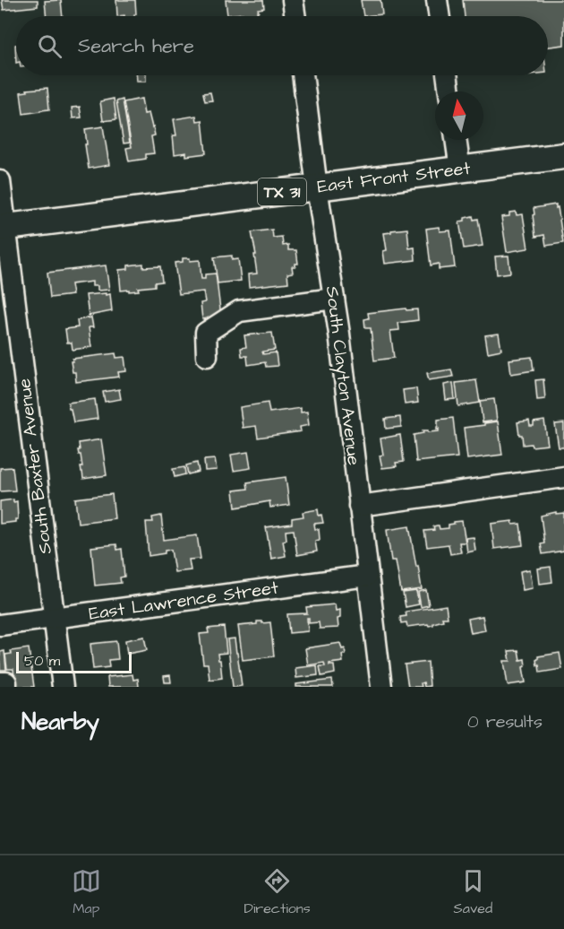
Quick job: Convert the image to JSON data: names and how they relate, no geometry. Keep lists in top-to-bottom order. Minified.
{"streets":{"main road":["East Front Street","TX 31"],"street":["South Clayton Avenue","South Baxter Avenue","East Lawrence Street"]},"crossings":[["East Front Street","South Clayton Avenue"],["East Front Street","South Baxter Avenue"],["South Clayton Avenue","East Lawrence Street"],["South Baxter Avenue","East Lawrence Street"]],"scale_bar":"50 m","north":"top","page":{"search":"Search here","scale":"50 m","heading":["Nearby","0 results"],"nav":["Map","Directions","Saved"]}}
